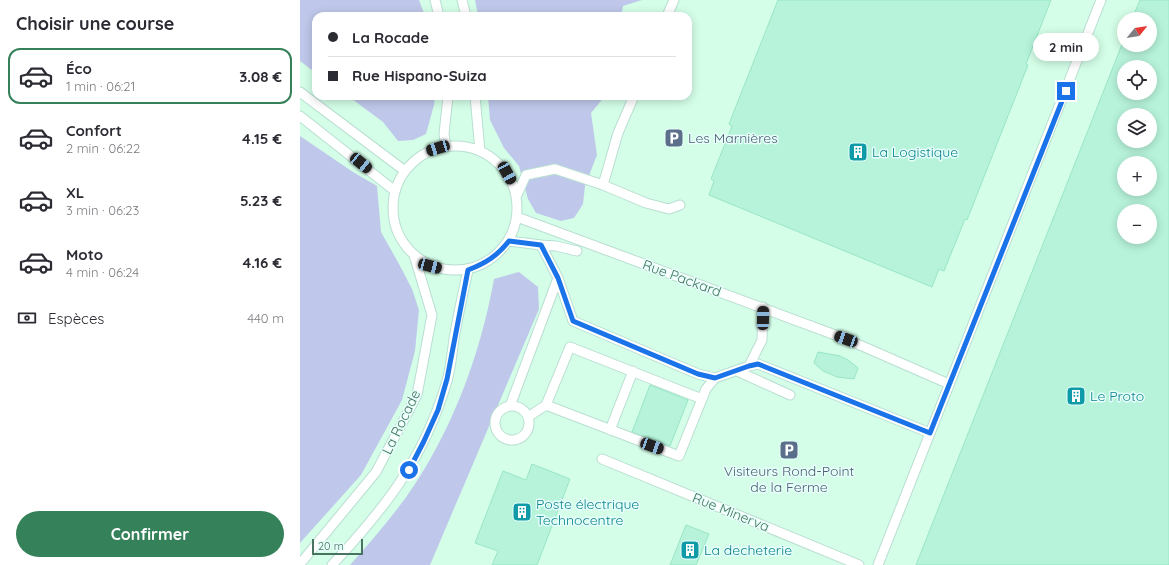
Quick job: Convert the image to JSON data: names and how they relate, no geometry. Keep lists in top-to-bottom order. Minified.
{"streets":{"lane":["Rue Packard","La Rocade","Rue Minerva"]},"crossings":[["Rue Packard","La Rocade"]],"places":{"parking":["Les Marnières","Visiteurs Rond-Point de la Ferme"],"building":["La Logistique","Le Proto","Poste électrique Technocentre","La decheterie"]},"scale_bar":"20 m","north":"top right","page":{"heading":"Choisir une course","map_buttons":["+","−"],"banner":["La Rocade","Rue Hispano-Suiza"],"bubble":"2 min","list":[{"name":"Éco","note":"1 min · 06:21","value":"3.08 €"},{"name":"Confort","note":"2 min · 06:22","value":"4.15 €"},{"name":"XL","note":"3 min · 06:23","value":"5.23 €"},{"name":"Moto","note":"4 min · 06:24","value":"4.16 €"}],"pay":["Espèces","440 m"],"buttons":"Confirmer","scale":"20 m"}}
